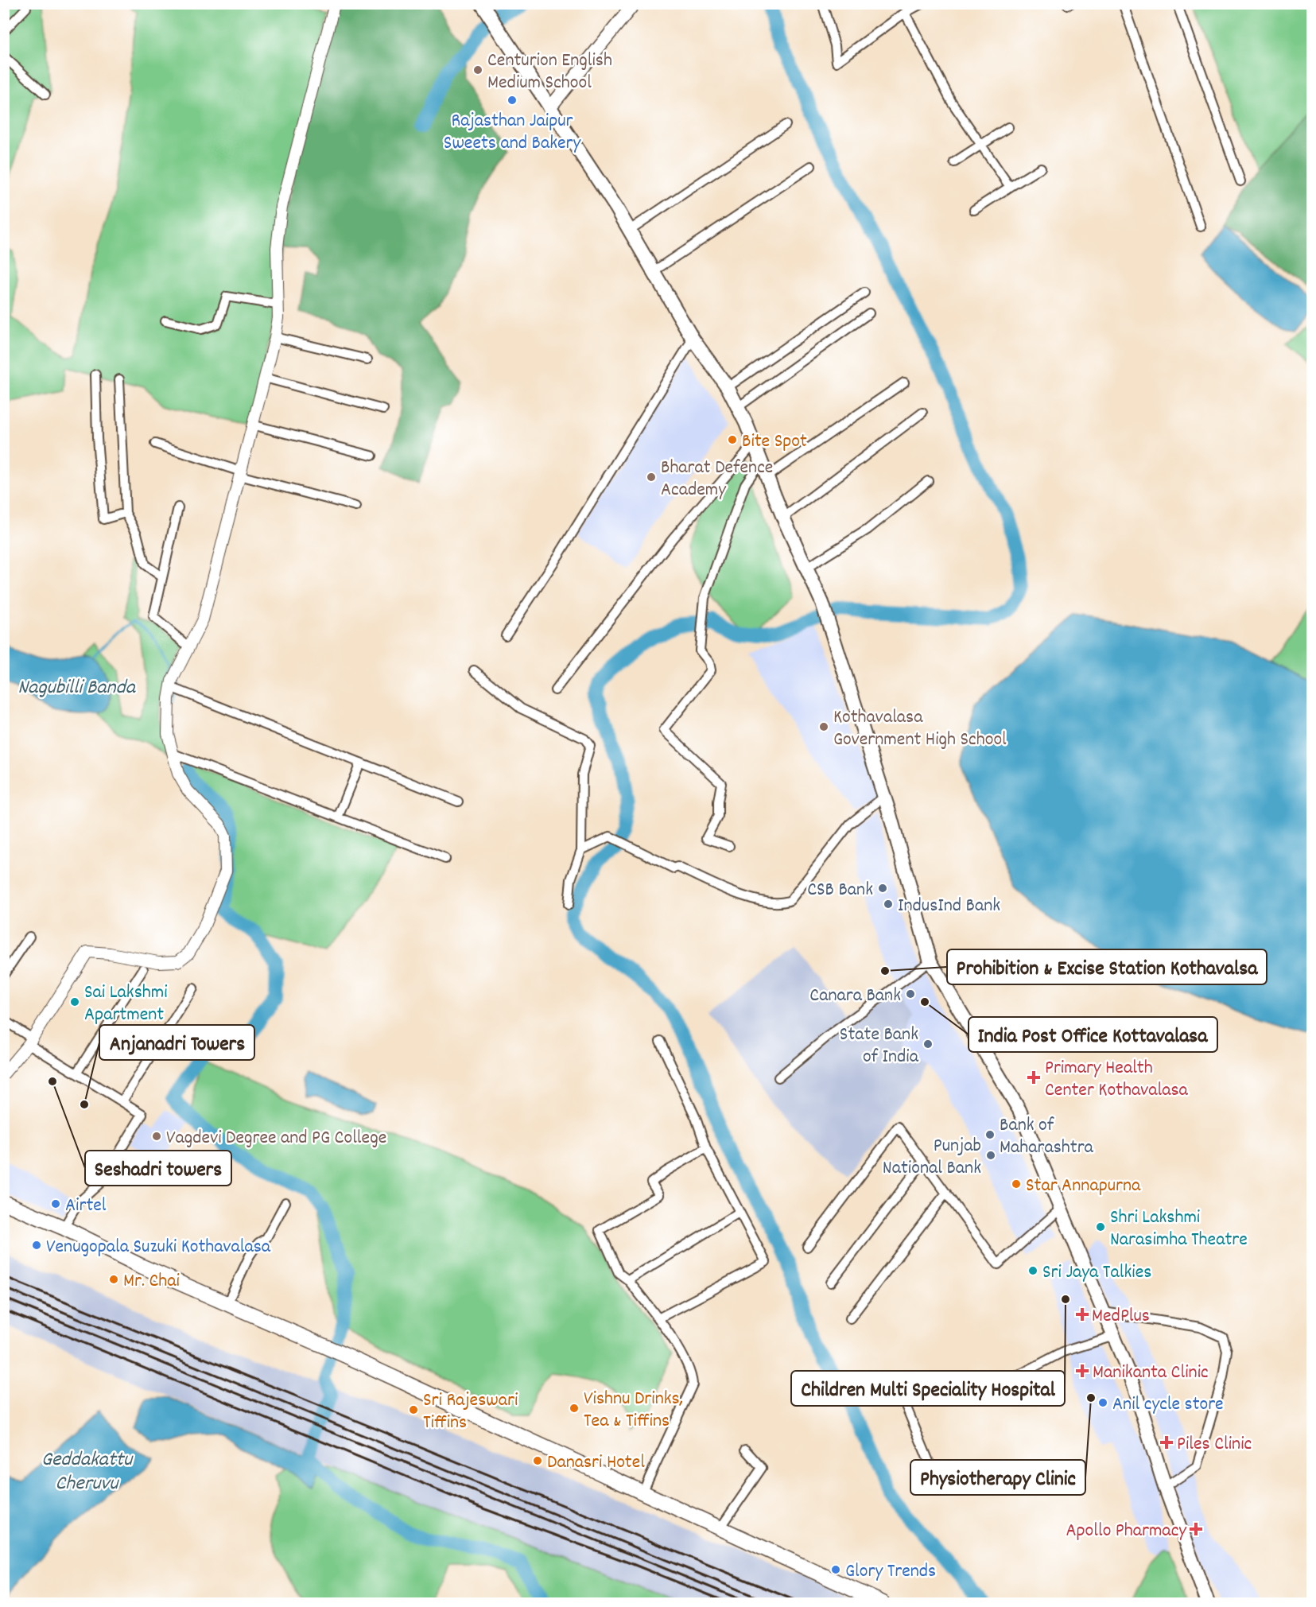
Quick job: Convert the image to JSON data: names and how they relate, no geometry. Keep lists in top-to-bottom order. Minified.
{"water":["Nagubilli Banda","Geddakattu Cheruvu"],"places":{"other":["Centurion English Medium School","Rajasthan Jaipur Sweets and Bakery","Bite Spot","Bharat Defence Academy","Kothavalasa Government High School","CSB Bank","IndusInd Bank","Prohibition & Excise Station Kothavalsa","Canara Bank","Sai Lakshmi Apartment","India Post Office Kottavalasa","State Bank of India","Seshadri towers","Anjanadri Towers","Bank of Maharashtra","Vagdevi Degree and PG College","Punjab National Bank","Star Annapurna","Airtel","Shri Lakshmi Narasimha Theatre","Venugopala Suzuki Kothavalasa","Sri Jaya Talkies","Mr. Chai","Children Multi Speciality Hospital","Physiotherapy Clinic","Anil cycle store","Vishnu Drinks, Tea & Tiffins","Sri Rajeswari Tiffins","Danasri Hotel","Glory Trends"],"health":["Primary Health Center Kothavalasa","MedPlus","Manikanta Clinic","Piles Clinic","Apollo Pharmacy"]}}
